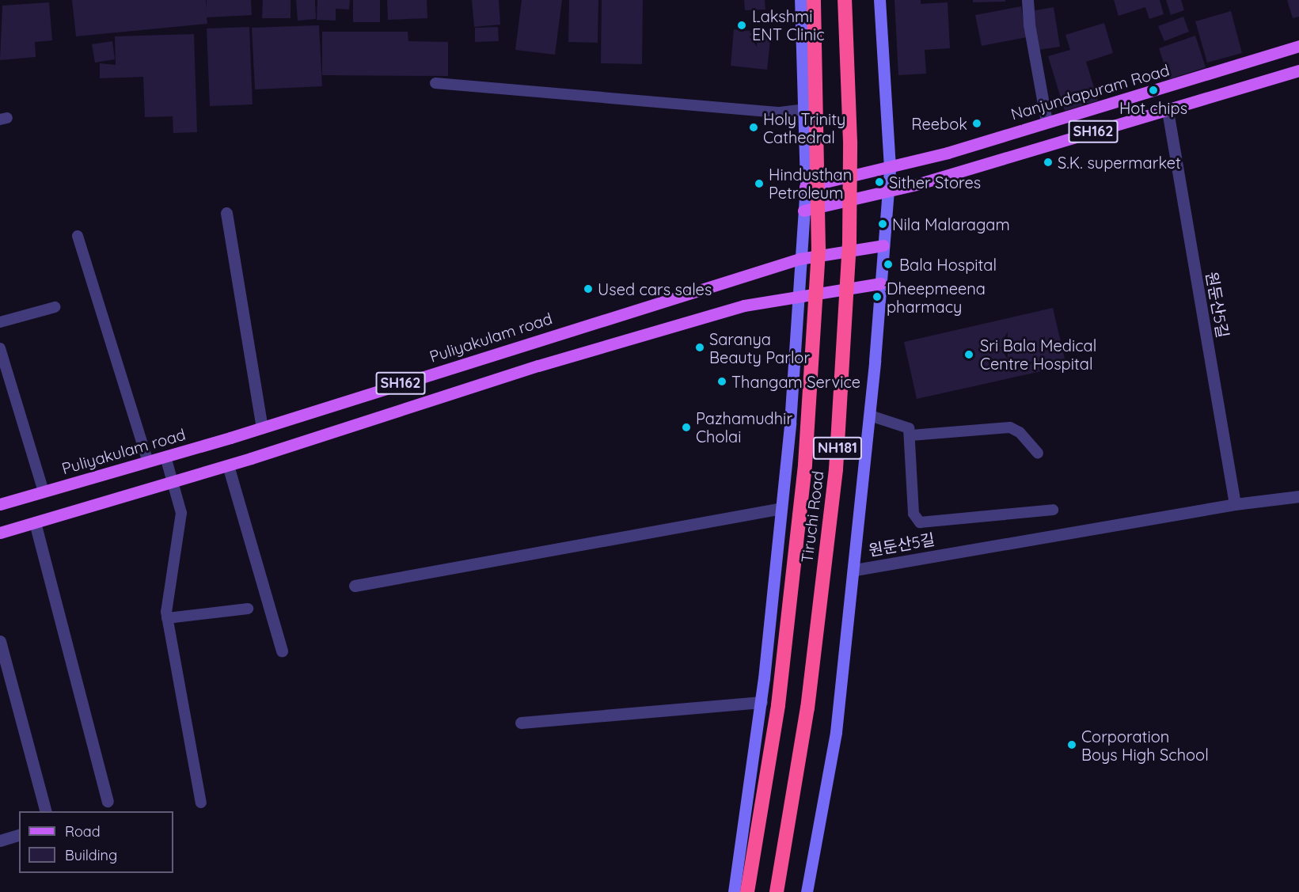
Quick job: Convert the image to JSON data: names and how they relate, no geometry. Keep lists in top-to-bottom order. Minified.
{"streets":{"highway":["NH181","Tiruchi Road"],"main road":["Nanjundapuram Road","SH162","Puliyakulam road"],"street":["원둔산5길"]},"crossings":[["SH162","원둔산5길"]],"places":["Lakshmi ENT Clinic","Hot chips","Reebok","Holy Trinity Cathedral","S.K. supermarket","Sither Stores","Hindusthan Petroleum","Nila Malaragam","Bala Hospital","Used cars sales","Dheepmeena pharmacy","Saranya Beauty Parlor","Sri Bala Medical Centre Hospital","Thangam Service","Pazhamudhir Cholai","Corporation Boys High School"],"legend":["Road","Building"]}
